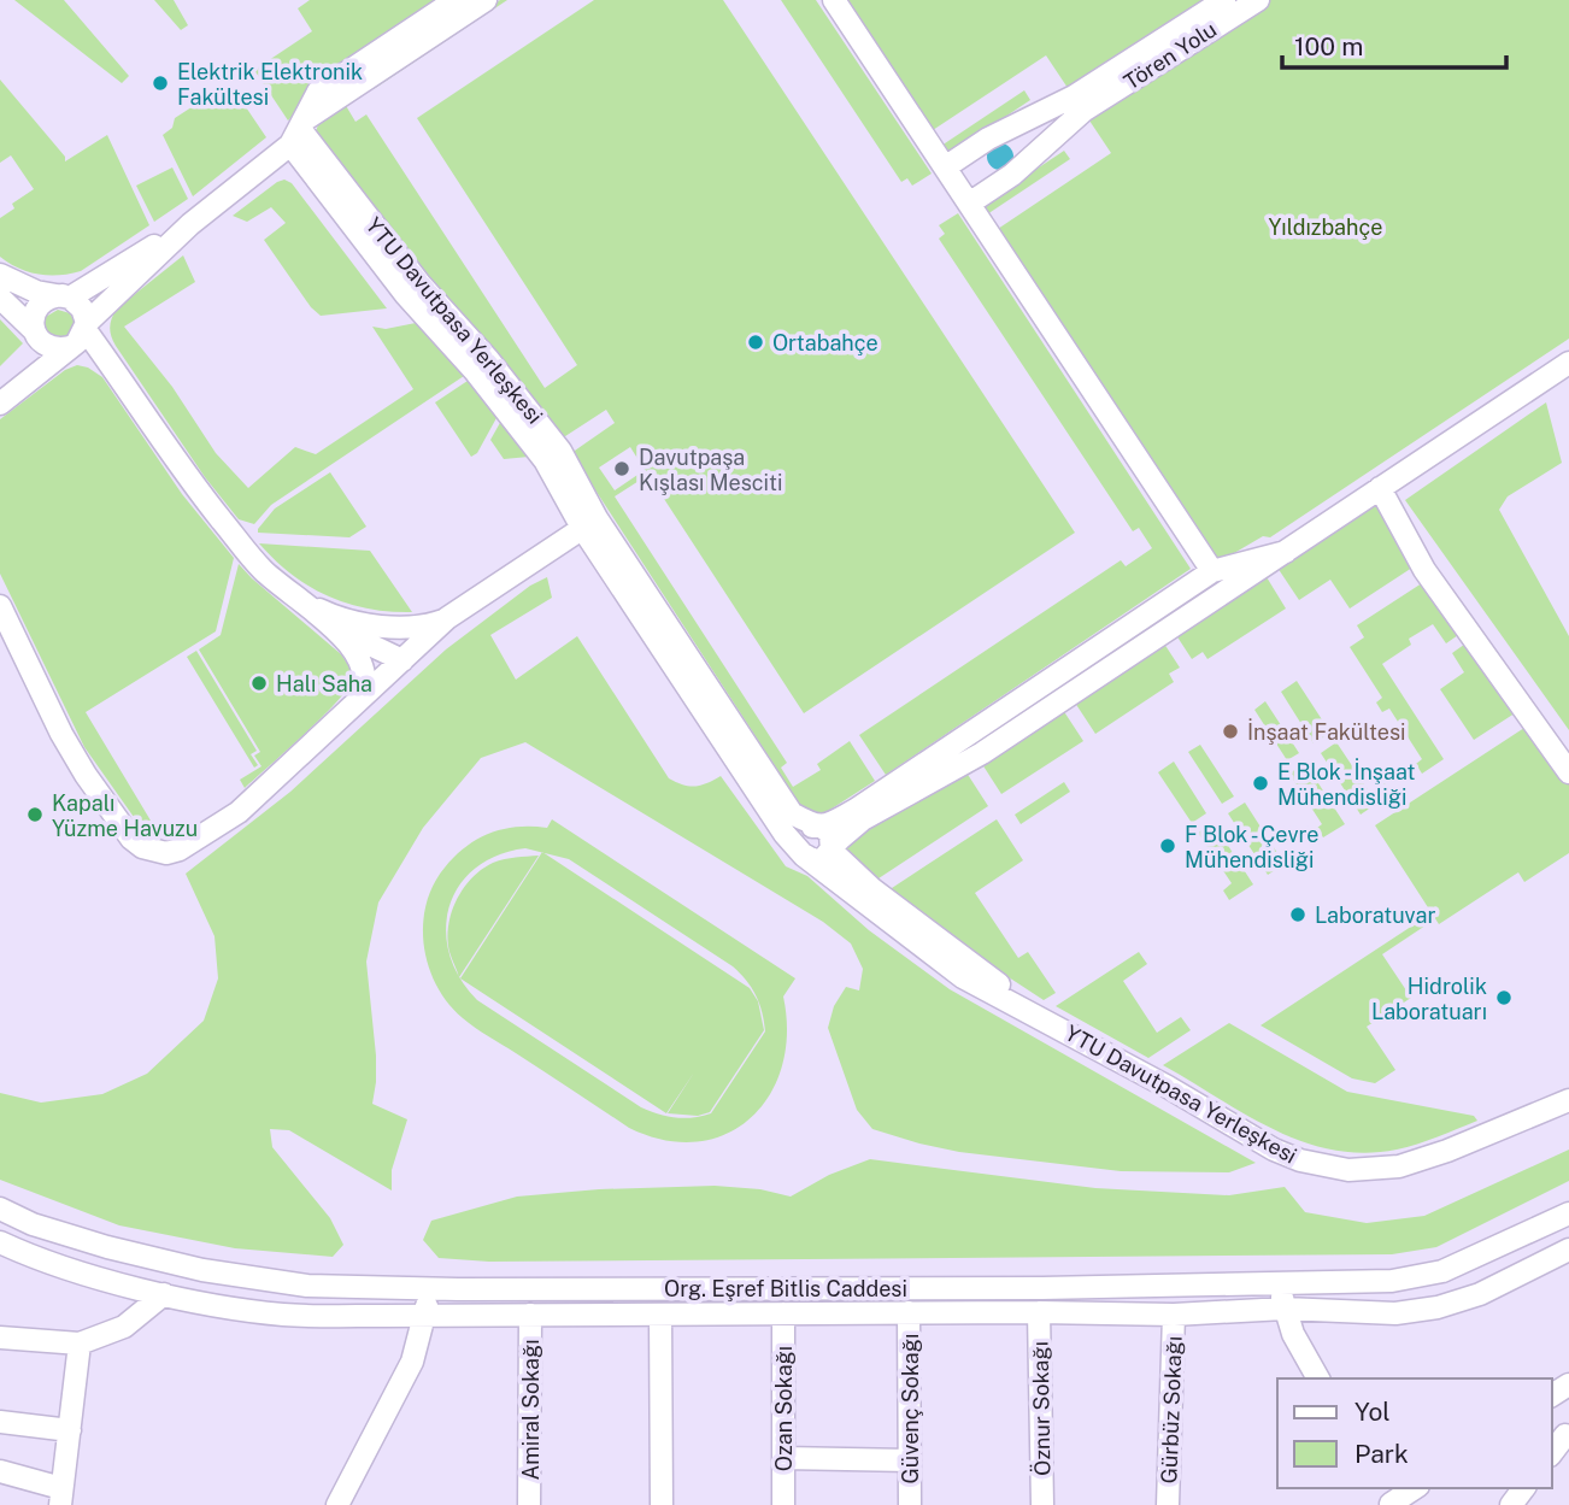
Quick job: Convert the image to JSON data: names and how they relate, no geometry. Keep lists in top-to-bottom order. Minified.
{"streets":{"street":["Tören Yolu","YTU Davutpasa Yerleşkesi","Org. Eşref Bitlis Caddesi","Ozan Sokağı","Güvenç Sokağı","Öznur Sokağı","Amiral Sokağı","Gürbüz Sokağı"]},"crossings":[["Org. Eşref Bitlis Caddesi","Ozan Sokağı"],["Org. Eşref Bitlis Caddesi","Güvenç Sokağı"],["Org. Eşref Bitlis Caddesi","Öznur Sokağı"],["Org. Eşref Bitlis Caddesi","Amiral Sokağı"],["Org. Eşref Bitlis Caddesi","Gürbüz Sokağı"]],"parks":["Yıldızbahçe"],"places":["Elektrik Elektronik Fakültesi","Ortabahçe","Davutpaşa Kışlası Mesciti","Halı Saha","İnşaat Fakültesi","E Blok - İnşaat Mühendisliği","Kapalı Yüzme Havuzu","F Blok - Çevre Mühendisliği","Laboratuvar","Hidrolik Laboratuarı"],"legend":["Yol","Park"],"scale_bar":"100 m"}
